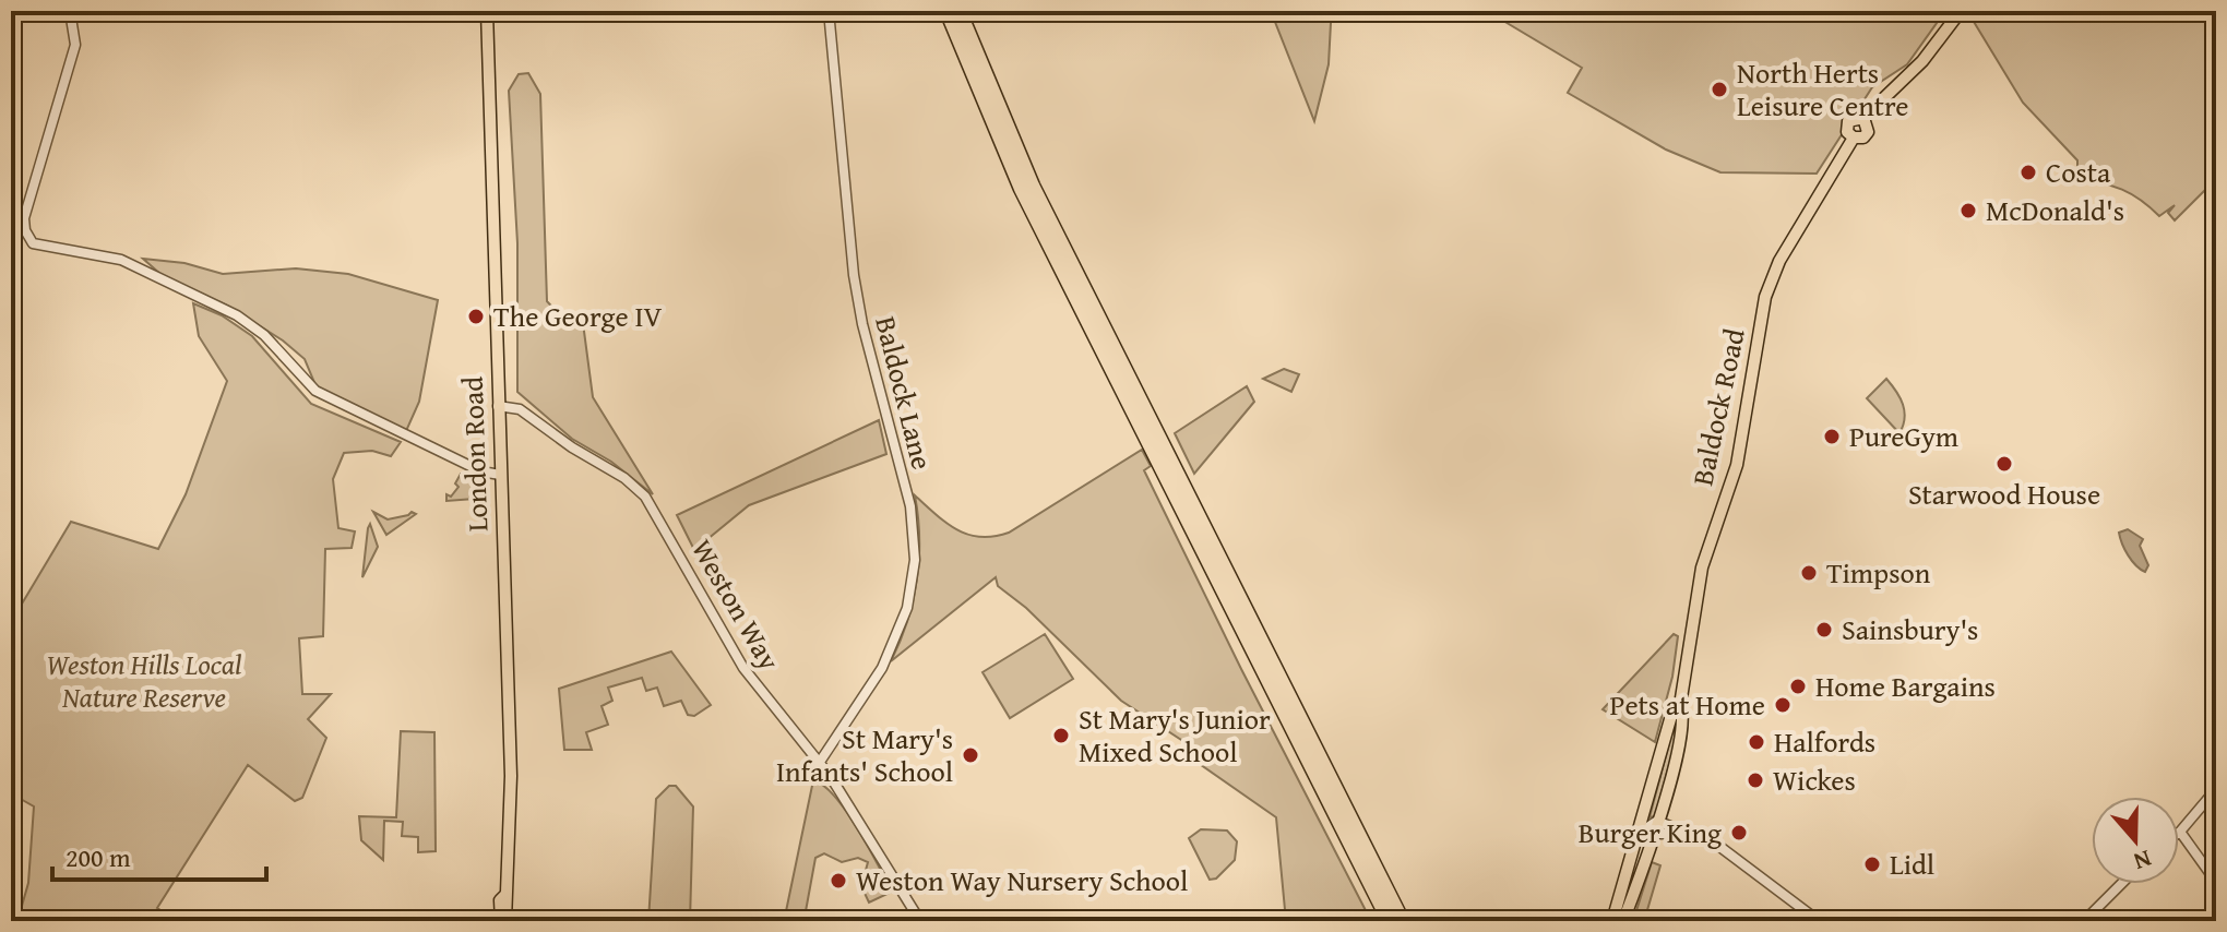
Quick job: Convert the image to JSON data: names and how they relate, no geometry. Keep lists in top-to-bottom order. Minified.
{"streets":{"main road":["Baldock Road","London Road"],"street":["Baldock Lane","Weston Way"]},"crossings":[["Baldock Lane","Weston Way"],["London Road","Weston Way"]],"parks":["Weston Hills Local Nature Reserve"],"places":["North Herts Leisure Centre","Costa","McDonald's","The George IV","PureGym","Starwood House","Timpson","Sainsbury's","Home Bargains","Pets at Home","St Mary's Junior Mixed School","Halfords","St Mary's Infants' School","Wickes","Burger King","Lidl","Weston Way Nursery School"],"scale_bar":"200 m","north":"bottom"}
